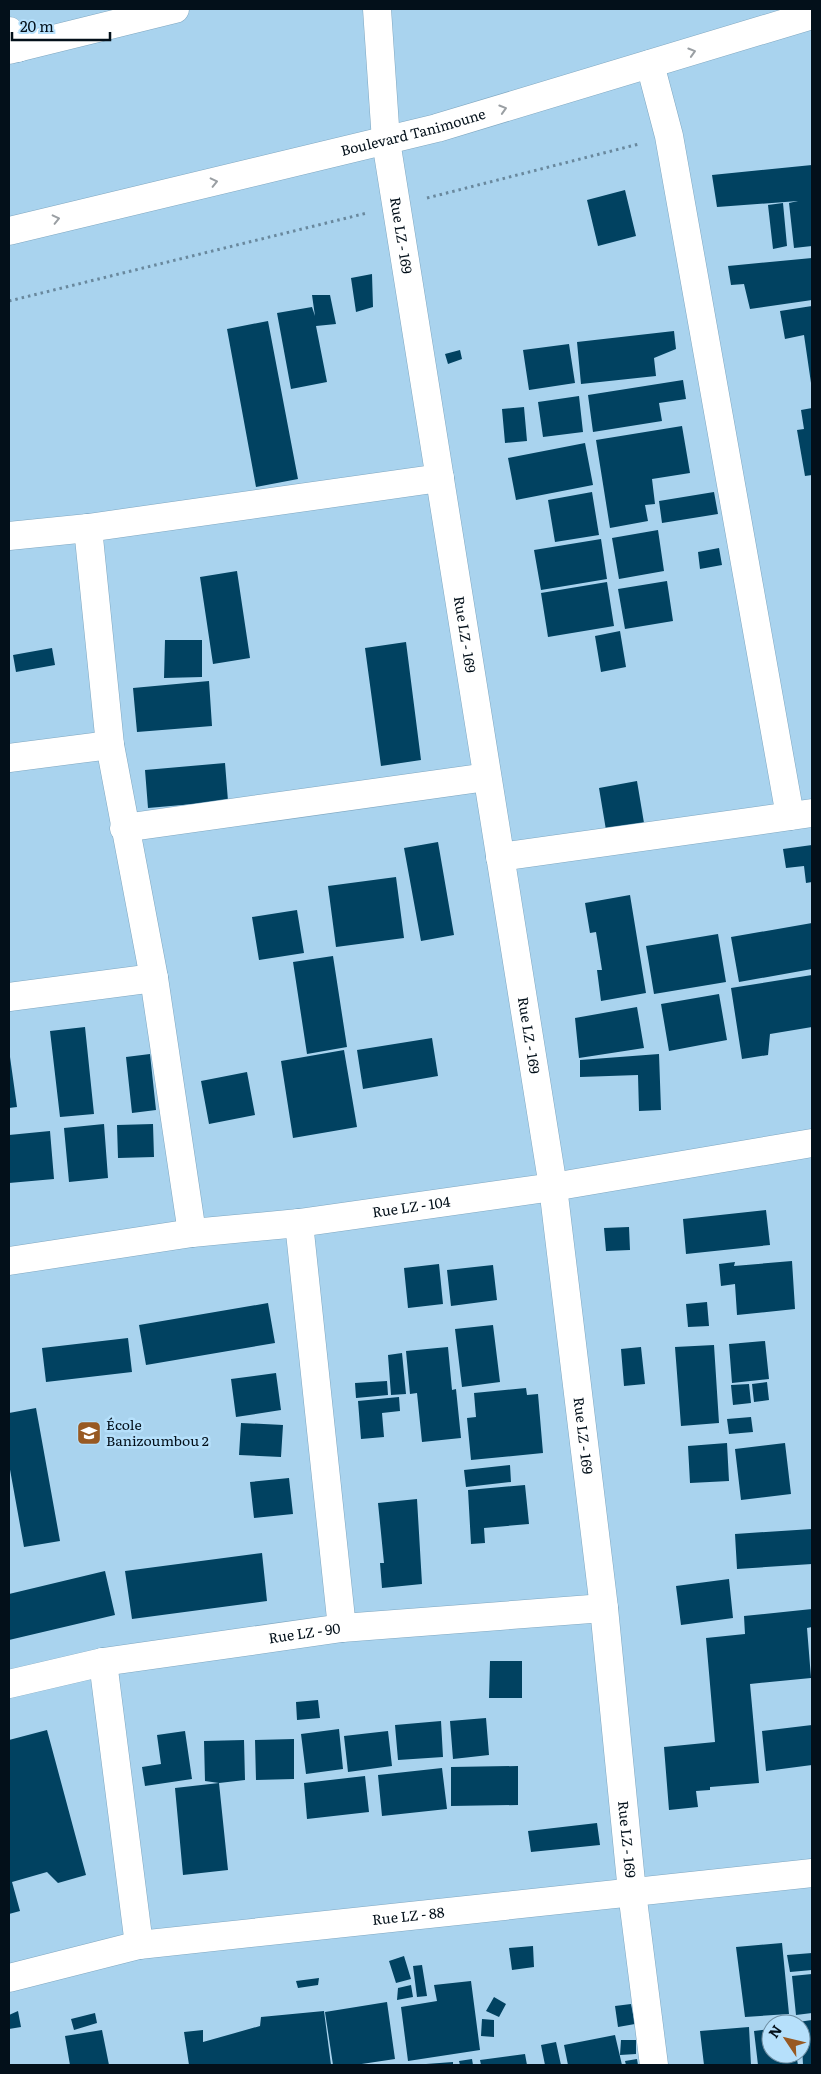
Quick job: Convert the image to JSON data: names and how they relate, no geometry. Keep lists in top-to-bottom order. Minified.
{"streets":{"street":["Boulevard Tanimoune","Rue LZ - 169","Rue LZ - 104","Rue LZ - 90","Rue LZ - 88"]},"crossings":[["Boulevard Tanimoune","Rue LZ - 169"],["Rue LZ - 169","Rue LZ - 104"],["Rue LZ - 169","Rue LZ - 90"],["Rue LZ - 169","Rue LZ - 88"]],"one_way":["Boulevard Tanimoune"],"places":{"school or university":["École Banizoumbou 2"]},"scale_bar":"20 m","north":"top left"}
